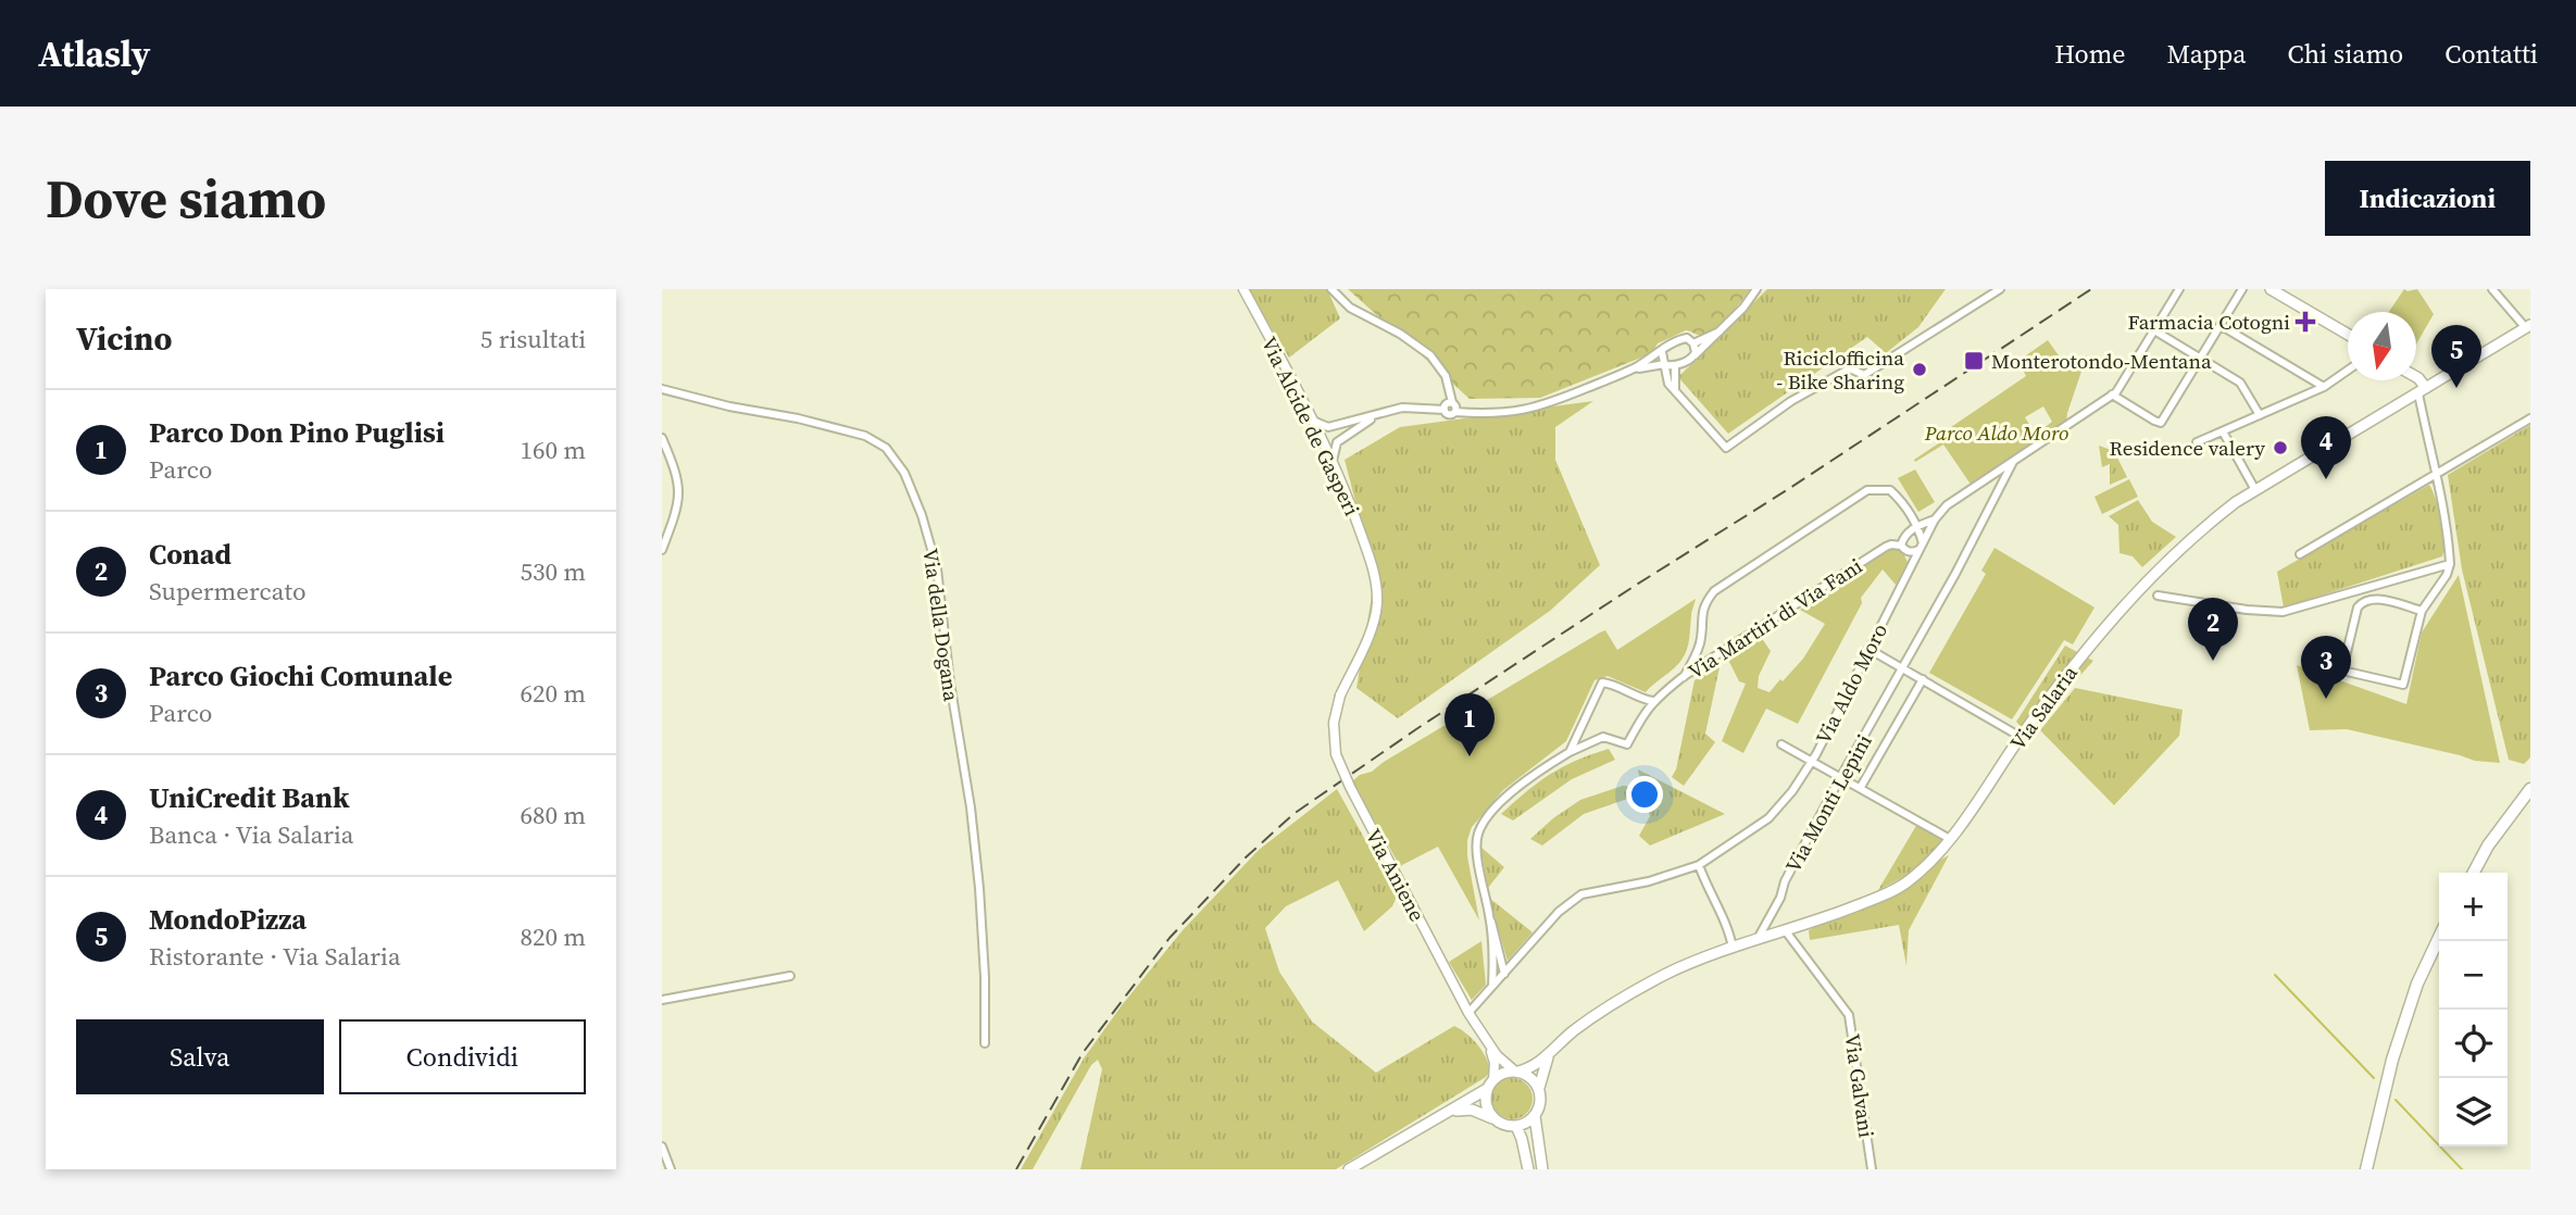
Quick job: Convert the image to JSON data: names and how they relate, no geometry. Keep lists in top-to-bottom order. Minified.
{"streets":{"main road":["Via Salaria"],"street":["Via Alcide de Gasperi","Via Martiri di Via Fani","Via della Dogana","Via Aldo Moro","Via Monti Lepini","Via Aniene","Via Galvani"]},"crossings":[["Via Alcide de Gasperi","Via Aniene"],["Via Aldo Moro","Via Monti Lepini"],["Via Aldo Moro","Via Aniene"],["Via Salaria","Via Monti Lepini"],["Via Salaria","Via Aniene"],["Via Salaria","Via Galvani"]],"parks":["Parco Aldo Moro"],"places":{"health":["Farmacia Cotogni"],"transit":["Monterotondo-Mentana"],"other":["Riciclofficina - Bike Sharing","Residence valery"]},"north":"bottom","page":{"header":"Atlasly","nav":["Home","Mappa","Chi siamo","Contatti"],"buttons":["Indicazioni",["Salva","Condividi"]],"title":"Dove siamo","heading":["Vicino","5 risultati"],"pins":["5","4","2","3","1"],"list":[{"mark":"1","name":"Parco Don Pino Puglisi","note":"Parco","value":"160 m"},{"mark":"2","name":"Conad","note":"Supermercato","value":"530 m"},{"mark":"3","name":"Parco Giochi Comunale","note":"Parco","value":"620 m"},{"mark":"4","name":"UniCredit Bank","note":"Banca · Via Salaria","value":"680 m"},{"mark":"5","name":"MondoPizza","note":"Ristorante · Via Salaria","value":"820 m"}],"map_buttons":["+","−"]}}
